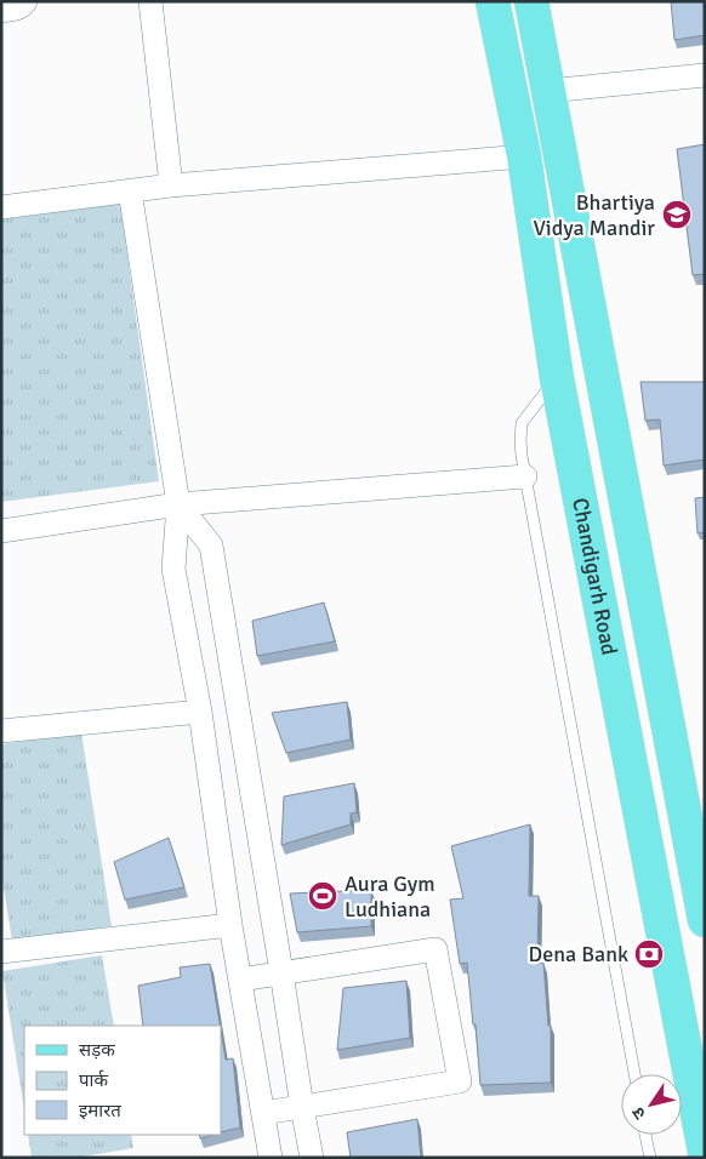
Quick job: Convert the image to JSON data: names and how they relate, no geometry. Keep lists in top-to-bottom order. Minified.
{"streets":{"main road":["Chandigarh Road"]},"places":{"school or university":["Bhartiya Vidya Mandir"],"sports":["Aura Gym Ludhiana"],"bank":["Dena Bank"]},"legend":["सड़क","पार्क","इमारत"],"north":"bottom left"}
